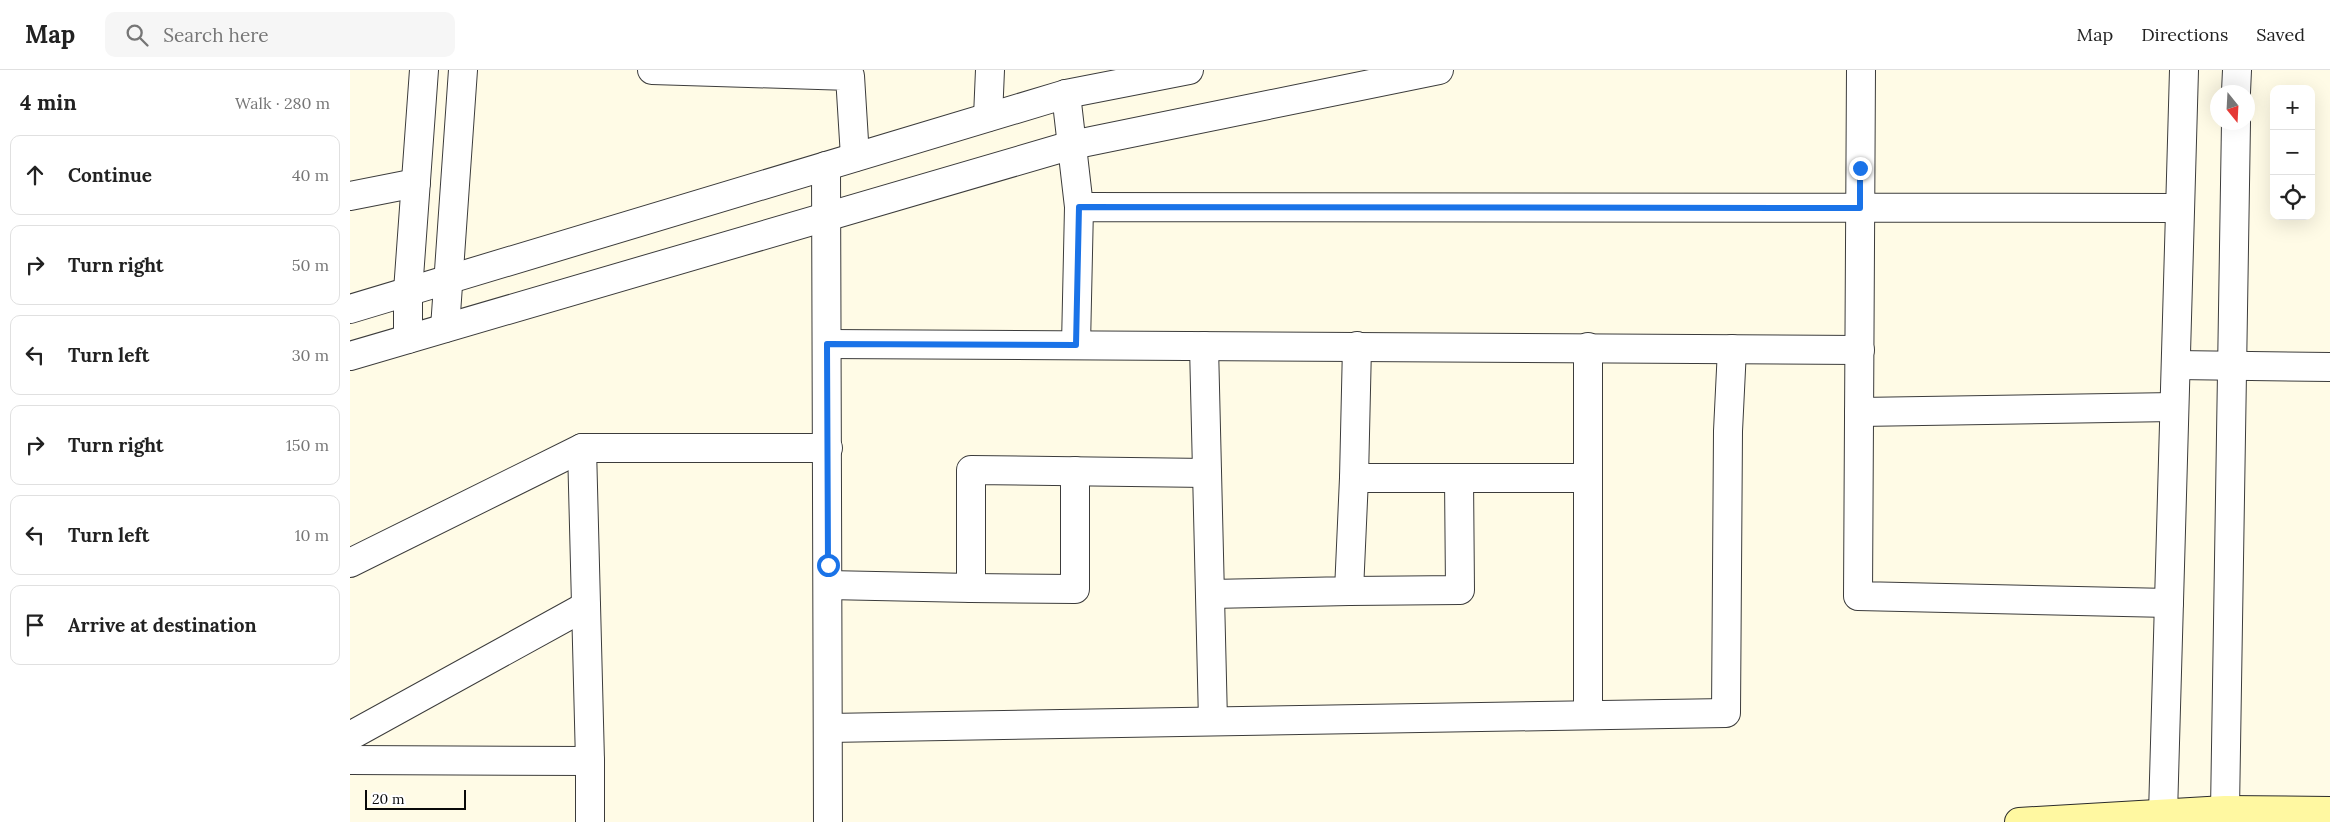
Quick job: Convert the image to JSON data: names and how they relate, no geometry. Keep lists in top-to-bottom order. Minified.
{"scale_bar":"20 m","north":"bottom","page":{"header":"Map","search":"Search here","nav":["Map","Directions","Saved"],"heading":["4 min","Walk · 280 m"],"map_buttons":["+","−"],"list":[["Continue","40 m"],["Turn right","50 m"],["Turn left","30 m"],["Turn right","150 m"],["Turn left","10 m"],"Arrive at destination"],"scale":"20 m"}}
